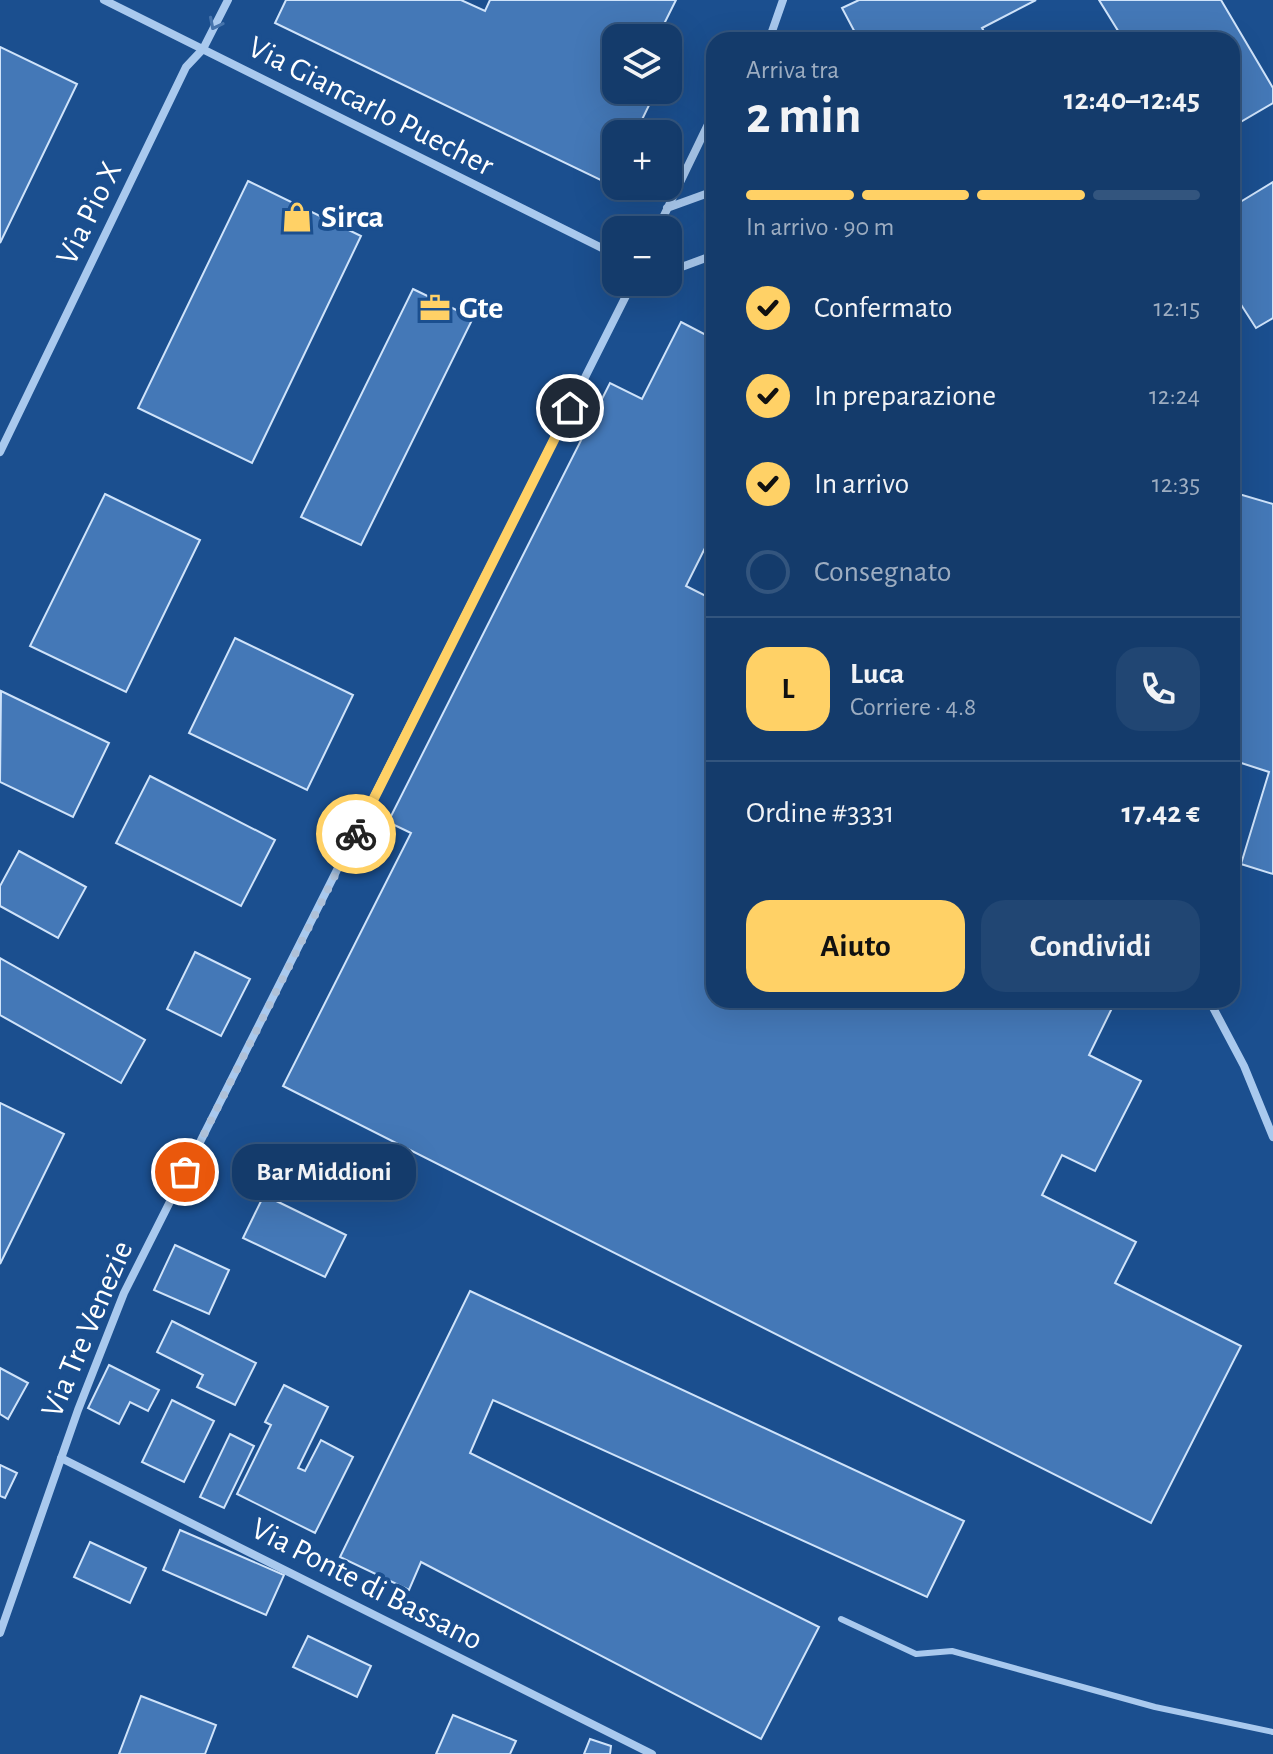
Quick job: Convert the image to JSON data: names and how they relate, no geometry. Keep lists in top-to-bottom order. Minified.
{"streets":{"street":["Via Giancarlo Puecher","Via Pio X","Via Tre Venezie","Via Ponte di Bassano"]},"crossings":[["Via Giancarlo Puecher","Via Pio X"],["Via Tre Venezie","Via Ponte di Bassano"]],"places":{"shop":["Sirca"],"office":["Gte"],"other":["Bar Middioni"]},"page":{"map_buttons":["+","−"],"heading":["2 min","Arriva tra","12:40–12:45"],"panel":["Luca","Corriere · 4.8","Ordine #3331","17.42 €"],"bar":"In arrivo · 90 m","list":[["Confermato","12:15"],["In preparazione","12:24"],["In arrivo","12:35"],"Consegnato"],"round":"L","buttons":["Aiuto","Condividi"],"bubble":"Bar Middioni"}}
